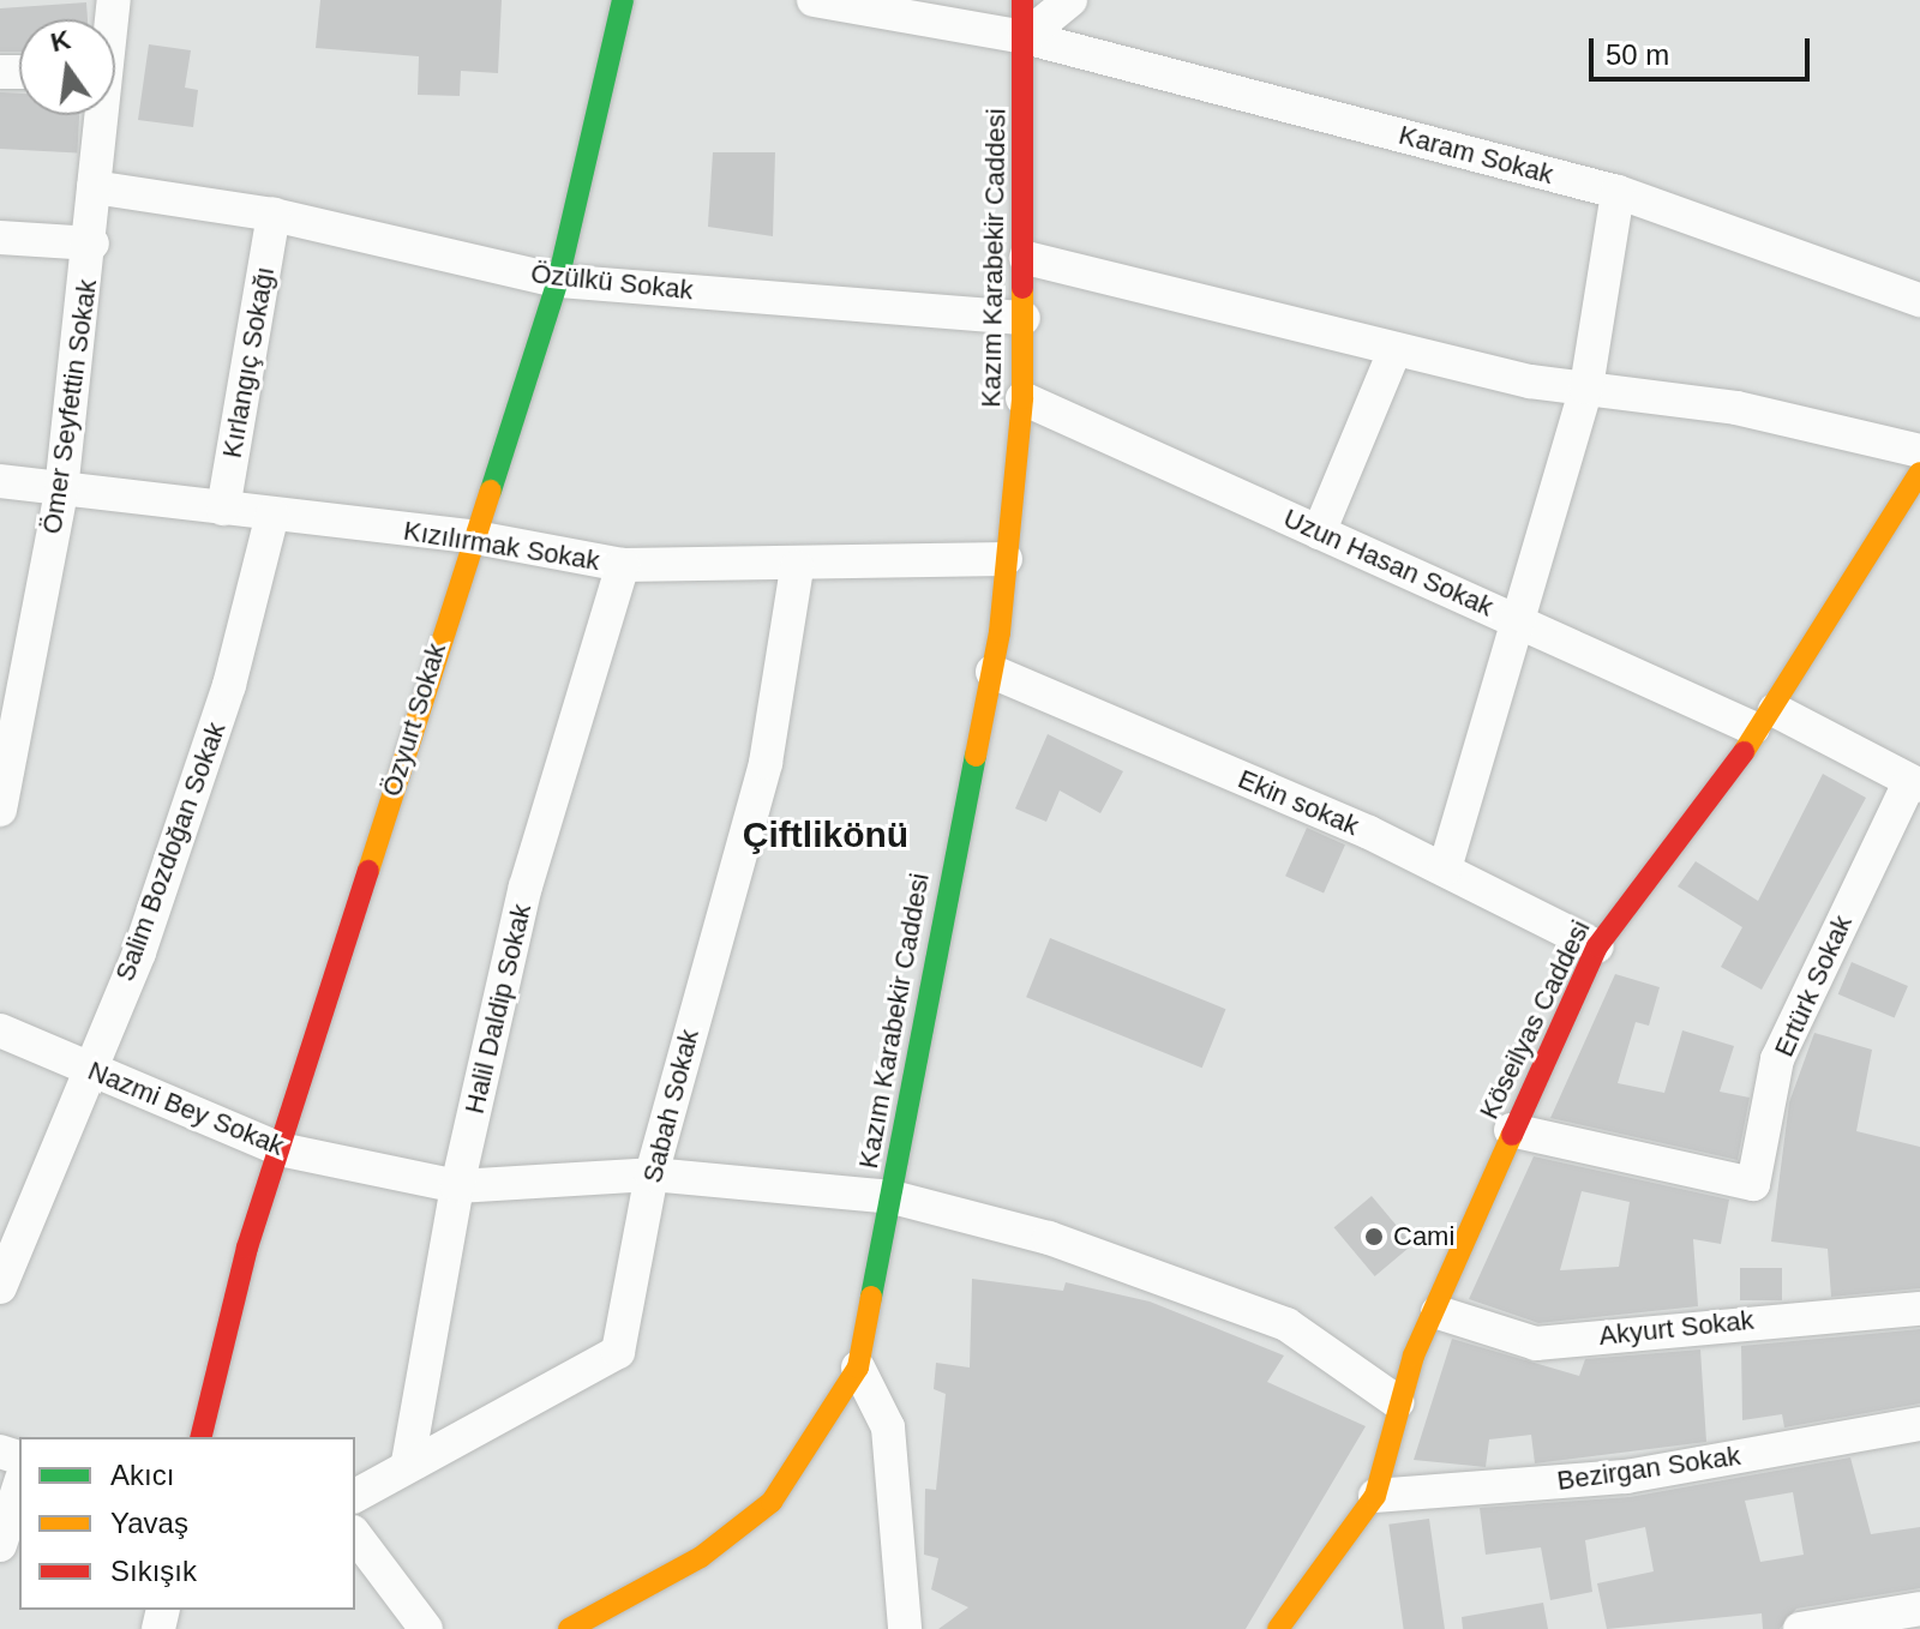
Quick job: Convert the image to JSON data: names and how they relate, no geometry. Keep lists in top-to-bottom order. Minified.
{"streets":{"street":["Karam Sokak","Kazım Karabekir Caddesi","Özülkü Sokak","Kırlangıç Sokağı","Ömer Seyfettin Sokak","Kızılırmak Sokak","Uzun Hasan Sokak","Özyurt Sokak","Ekin sokak","Salim Bozdoğan Sokak","Ertürk Sokak","Halil Daldip Sokak","Köseilyas Caddesi","Sabah Sokak","Nazmi Bey Sokak","Akyurt Sokak","Bezirgan Sokak"]},"crossings":[["Karam Sokak","Kazım Karabekir Caddesi"],["Kazım Karabekir Caddesi","Özülkü Sokak"],["Kazım Karabekir Caddesi","Kızılırmak Sokak"],["Kazım Karabekir Caddesi","Uzun Hasan Sokak"],["Kazım Karabekir Caddesi","Ekin sokak"],["Kazım Karabekir Caddesi","Nazmi Bey Sokak"],["Özülkü Sokak","Kırlangıç Sokağı"],["Özülkü Sokak","Ömer Seyfettin Sokak"],["Özülkü Sokak","Özyurt Sokak"],["Kırlangıç Sokağı","Kızılırmak Sokak"],["Ömer Seyfettin Sokak","Kızılırmak Sokak"],["Kızılırmak Sokak","Özyurt Sokak"],["Kızılırmak Sokak","Salim Bozdoğan Sokak"],["Kızılırmak Sokak","Halil Daldip Sokak"],["Kızılırmak Sokak","Sabah Sokak"],["Uzun Hasan Sokak","Ertürk Sokak"],["Uzun Hasan Sokak","Köseilyas Caddesi"],["Özyurt Sokak","Nazmi Bey Sokak"],["Ekin sokak","Köseilyas Caddesi"],["Salim Bozdoğan Sokak","Nazmi Bey Sokak"],["Ertürk Sokak","Köseilyas Caddesi"],["Halil Daldip Sokak","Sabah Sokak"],["Halil Daldip Sokak","Nazmi Bey Sokak"],["Köseilyas Caddesi","Nazmi Bey Sokak"],["Köseilyas Caddesi","Akyurt Sokak"],["Köseilyas Caddesi","Bezirgan Sokak"],["Sabah Sokak","Nazmi Bey Sokak"]],"districts":["Çiftlikönü"],"places":["Cami"],"legend":["Akıcı","Yavaş","Sıkışık"],"scale_bar":"50 m","north":"top"}
